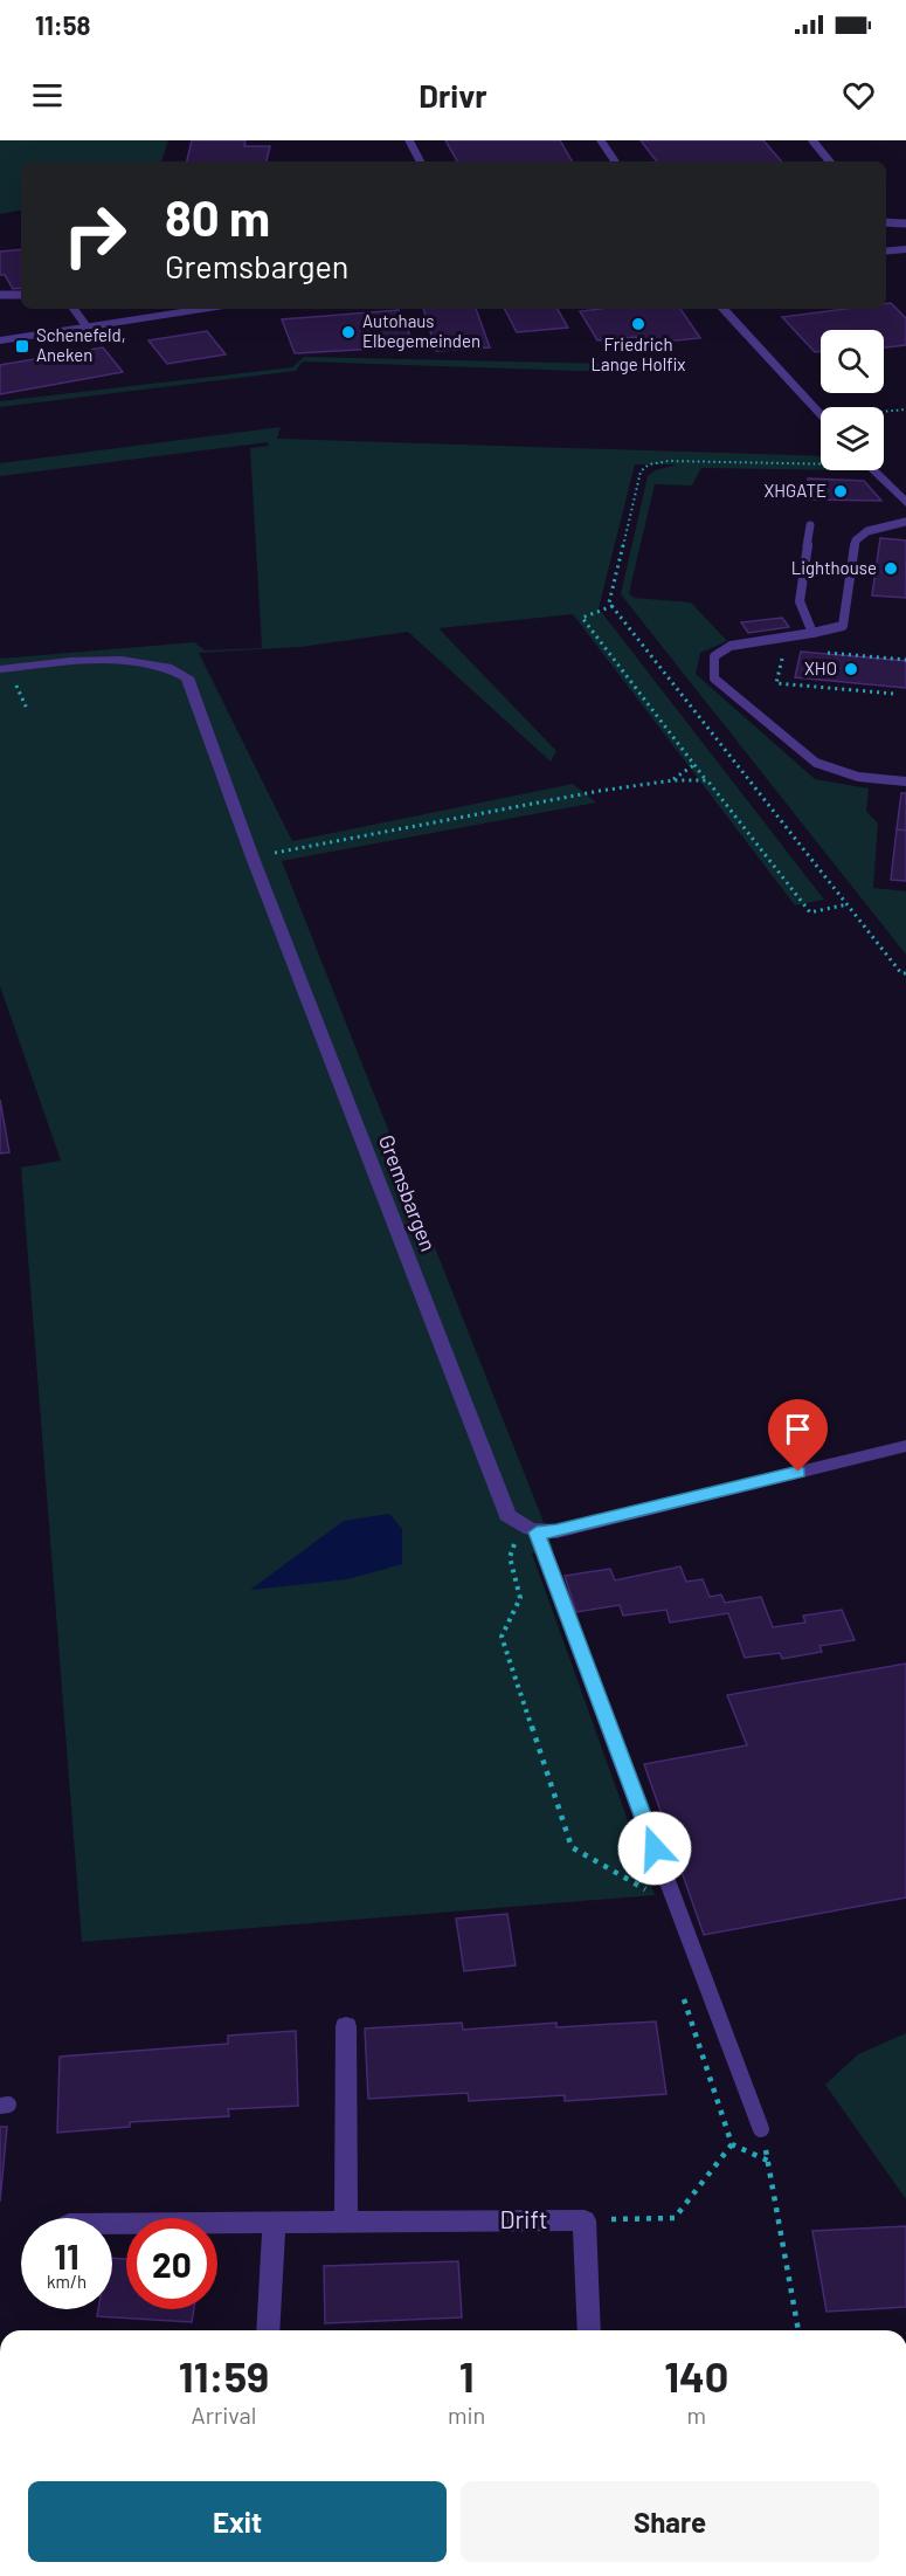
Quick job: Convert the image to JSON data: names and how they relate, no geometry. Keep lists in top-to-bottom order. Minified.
{"streets":{"street":["Gremsbargen","Drift"]},"places":{"other":["Friedrich Lange Holfix","Autohaus Elbegemeinden","XHGATE","Lighthouse","XHO"],"transit":["Schenefeld, Aneken"]},"page":{"status":"11:58","header":"Drivr","turn":["80 m","Gremsbargen"],"speed":"11 km/h","limit":"20","eta":["11:59","Arrival","1","min","140","m"],"buttons":["Exit","Share"]}}
